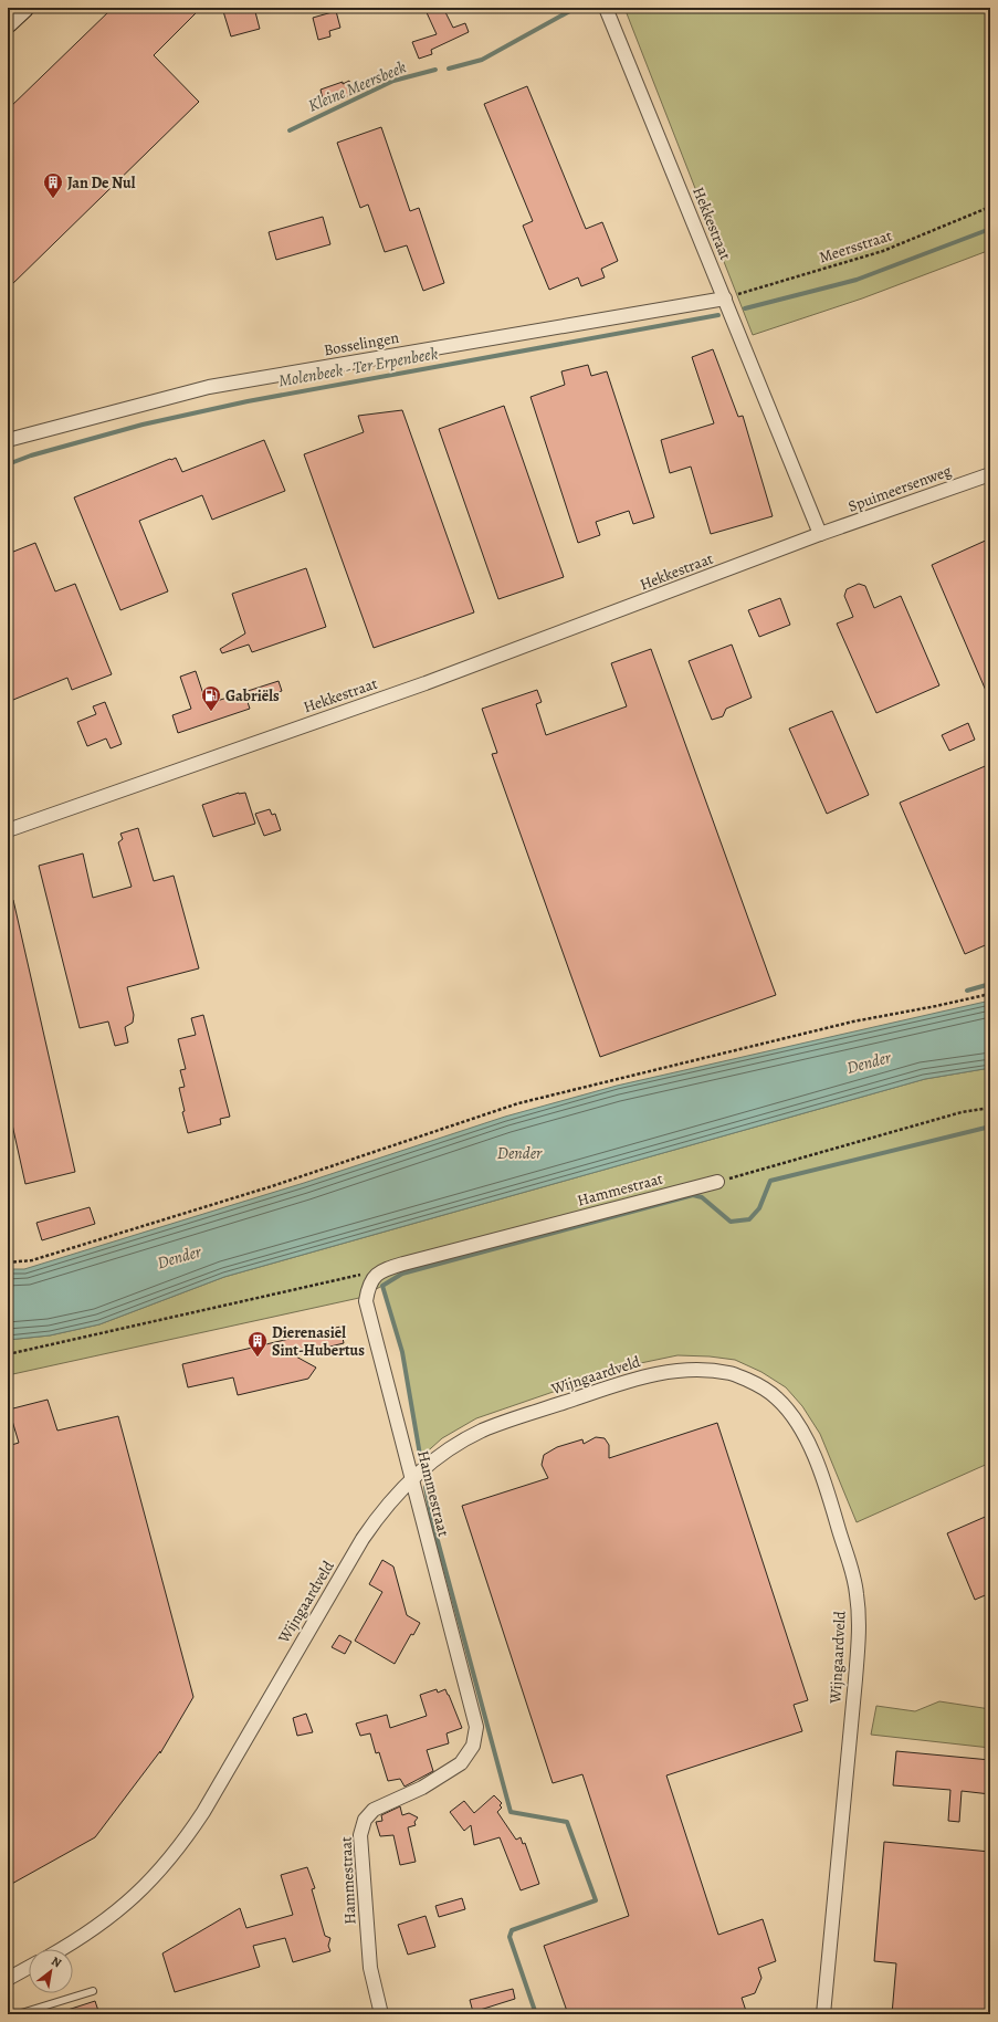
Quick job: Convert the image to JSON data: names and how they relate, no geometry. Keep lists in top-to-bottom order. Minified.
{"streets":{"street":["Hekkestraat","Bosselingen","Spuimeersenweg","Hammestraat","Wijngaardveld"],"path":["Meersstraat"]},"crossings":[["Hekkestraat","Meersstraat"],["Hekkestraat","Bosselingen"],["Hekkestraat","Spuimeersenweg"],["Meersstraat","Bosselingen"],["Hammestraat","Wijngaardveld"]],"water":["Kleine Meersbeek","Molenbeek - Ter Erpenbeek","Dender"],"places":{"building":["Jan De Nul","Dierenasiel Sint-Hubertus"],"fuel station":["Gabriëls"]},"north":"top right"}
